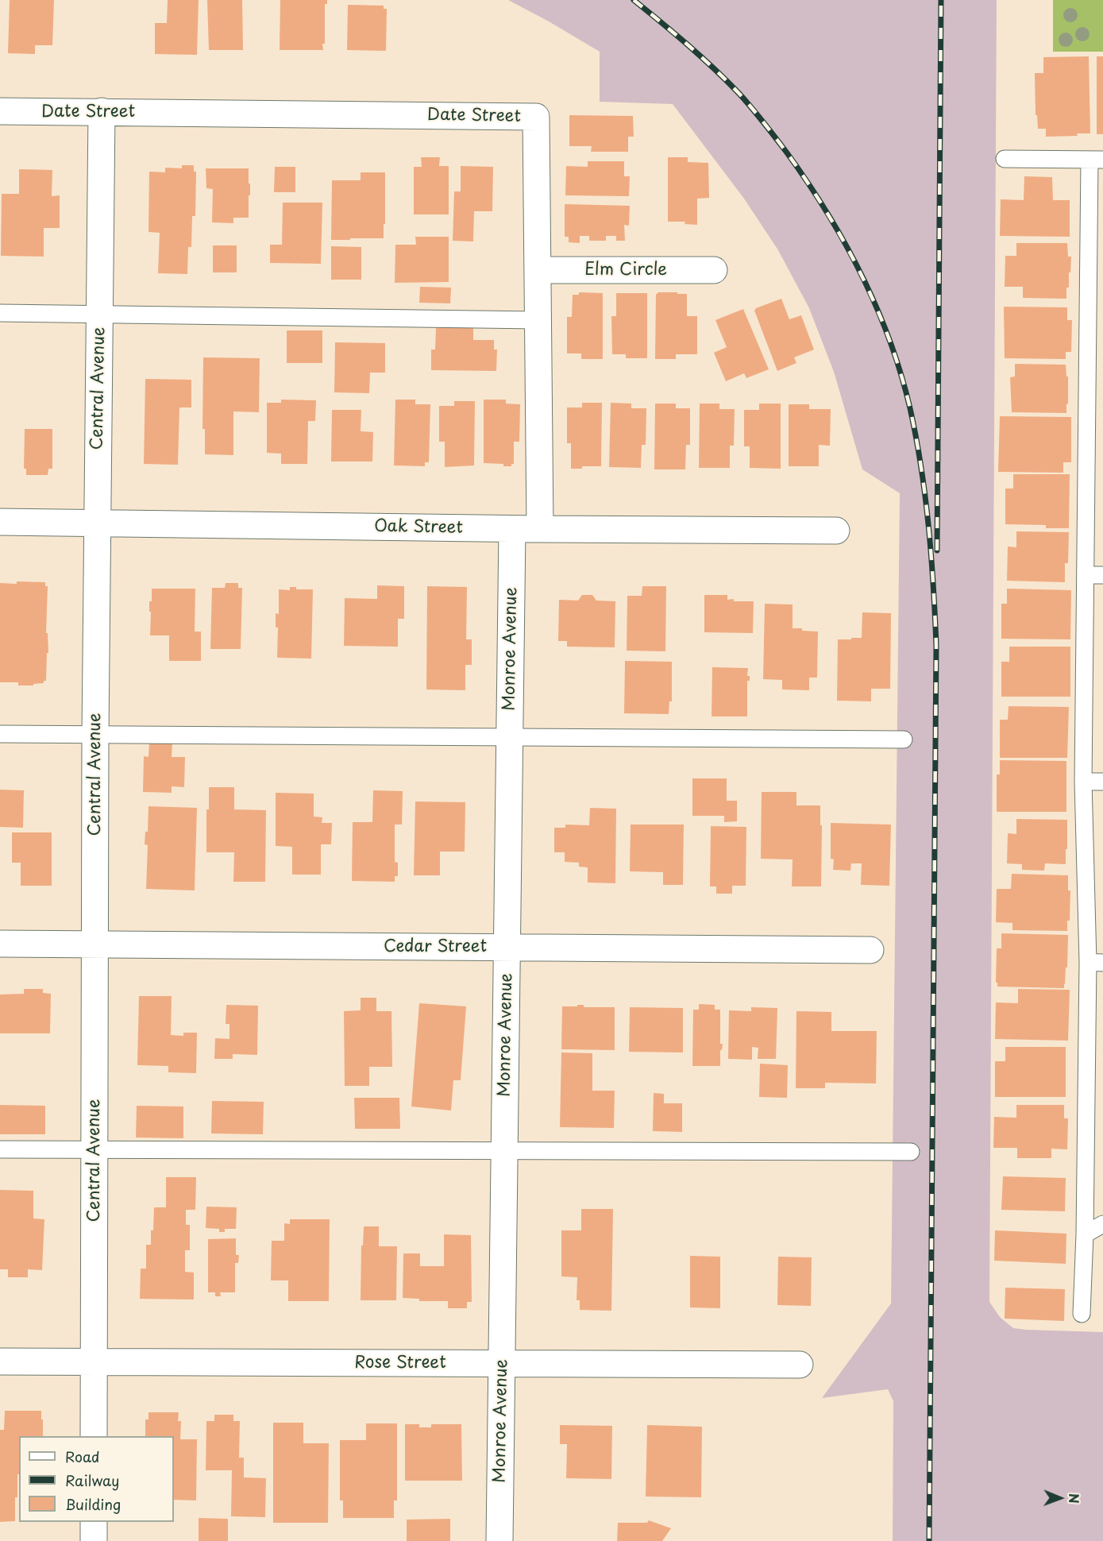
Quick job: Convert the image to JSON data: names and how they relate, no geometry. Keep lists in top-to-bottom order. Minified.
{"streets":{"street":["Date Street","Elm Circle","Central Avenue","Oak Street","Monroe Avenue","Cedar Street","Rose Street"]},"crossings":[["Date Street","Elm Circle"],["Date Street","Central Avenue"],["Date Street","Oak Street"],["Central Avenue","Oak Street"],["Central Avenue","Cedar Street"],["Central Avenue","Rose Street"],["Oak Street","Monroe Avenue"],["Monroe Avenue","Cedar Street"],["Monroe Avenue","Rose Street"]],"legend":["Road","Railway","Building"],"north":"right"}
